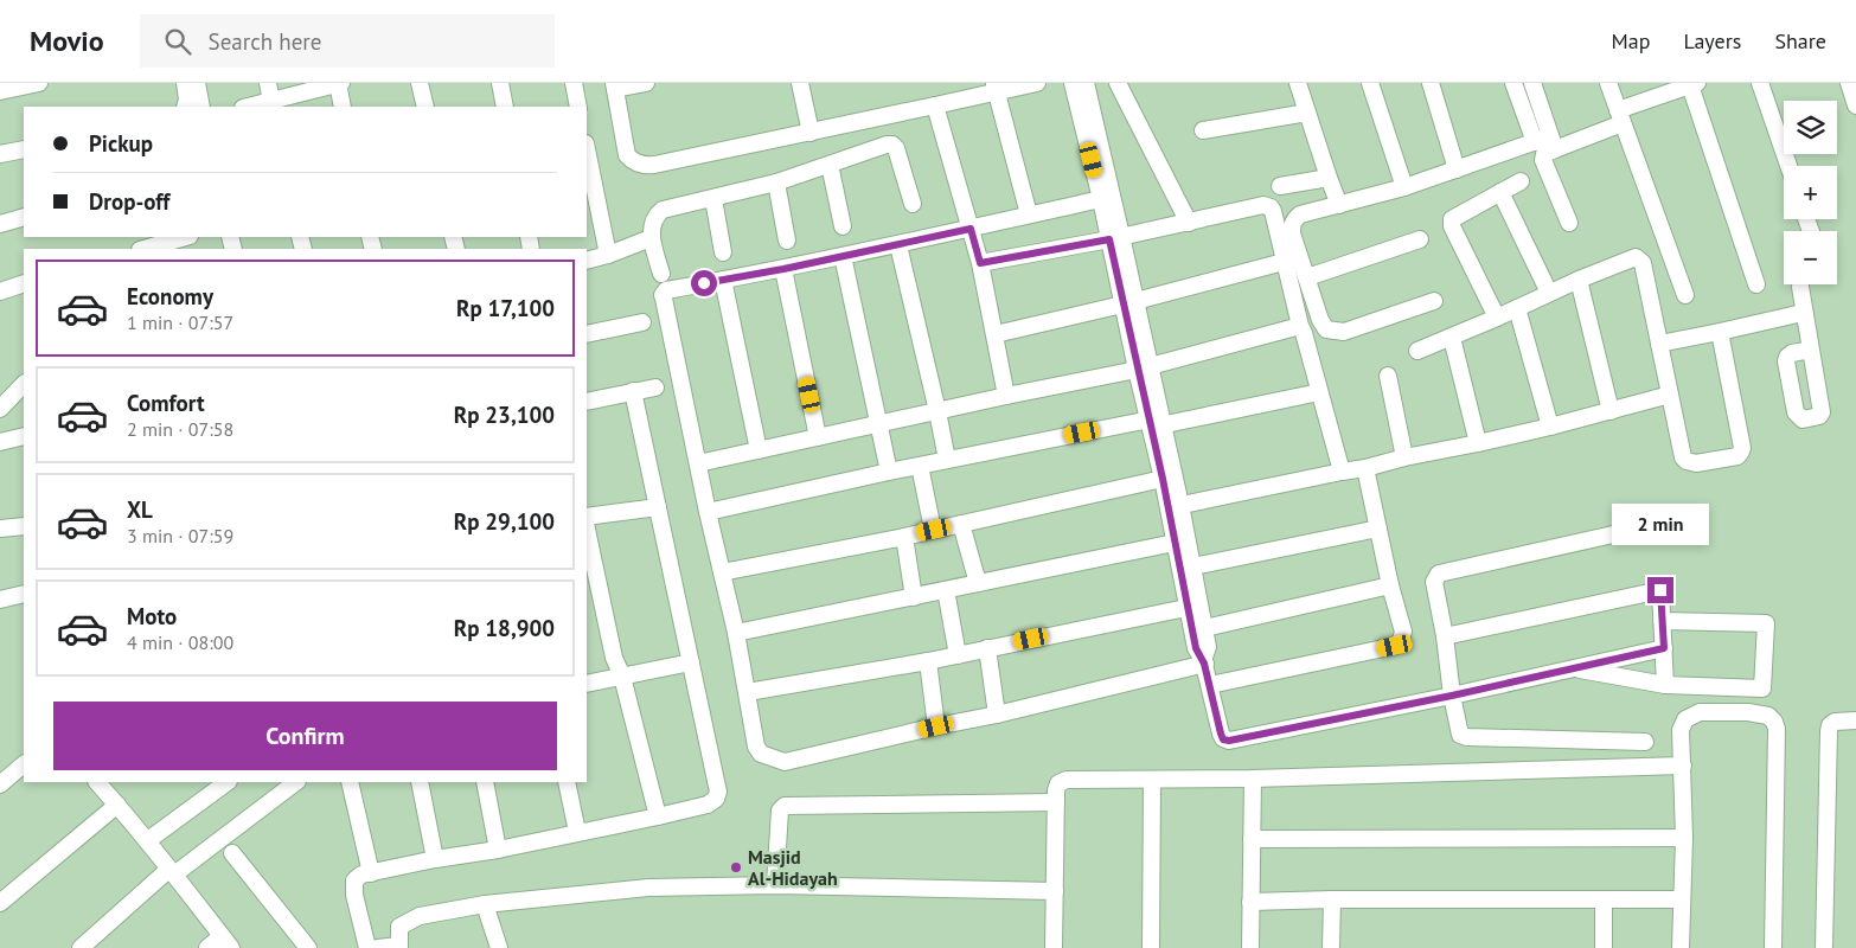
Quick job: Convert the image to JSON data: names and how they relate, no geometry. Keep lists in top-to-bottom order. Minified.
{"places":["Masjid Al-Hidayah"],"page":{"header":"Movio","search":"Search here","nav":["Map","Layers","Share"],"map_buttons":["+","−"],"banner":["Pickup","Drop-off"],"list":[{"name":"Economy","note":"1 min · 07:57","value":"Rp 17,100"},{"name":"Comfort","note":"2 min · 07:58","value":"Rp 23,100"},{"name":"XL","note":"3 min · 07:59","value":"Rp 29,100"},{"name":"Moto","note":"4 min · 08:00","value":"Rp 18,900"}],"bubble":"2 min","buttons":"Confirm"}}
